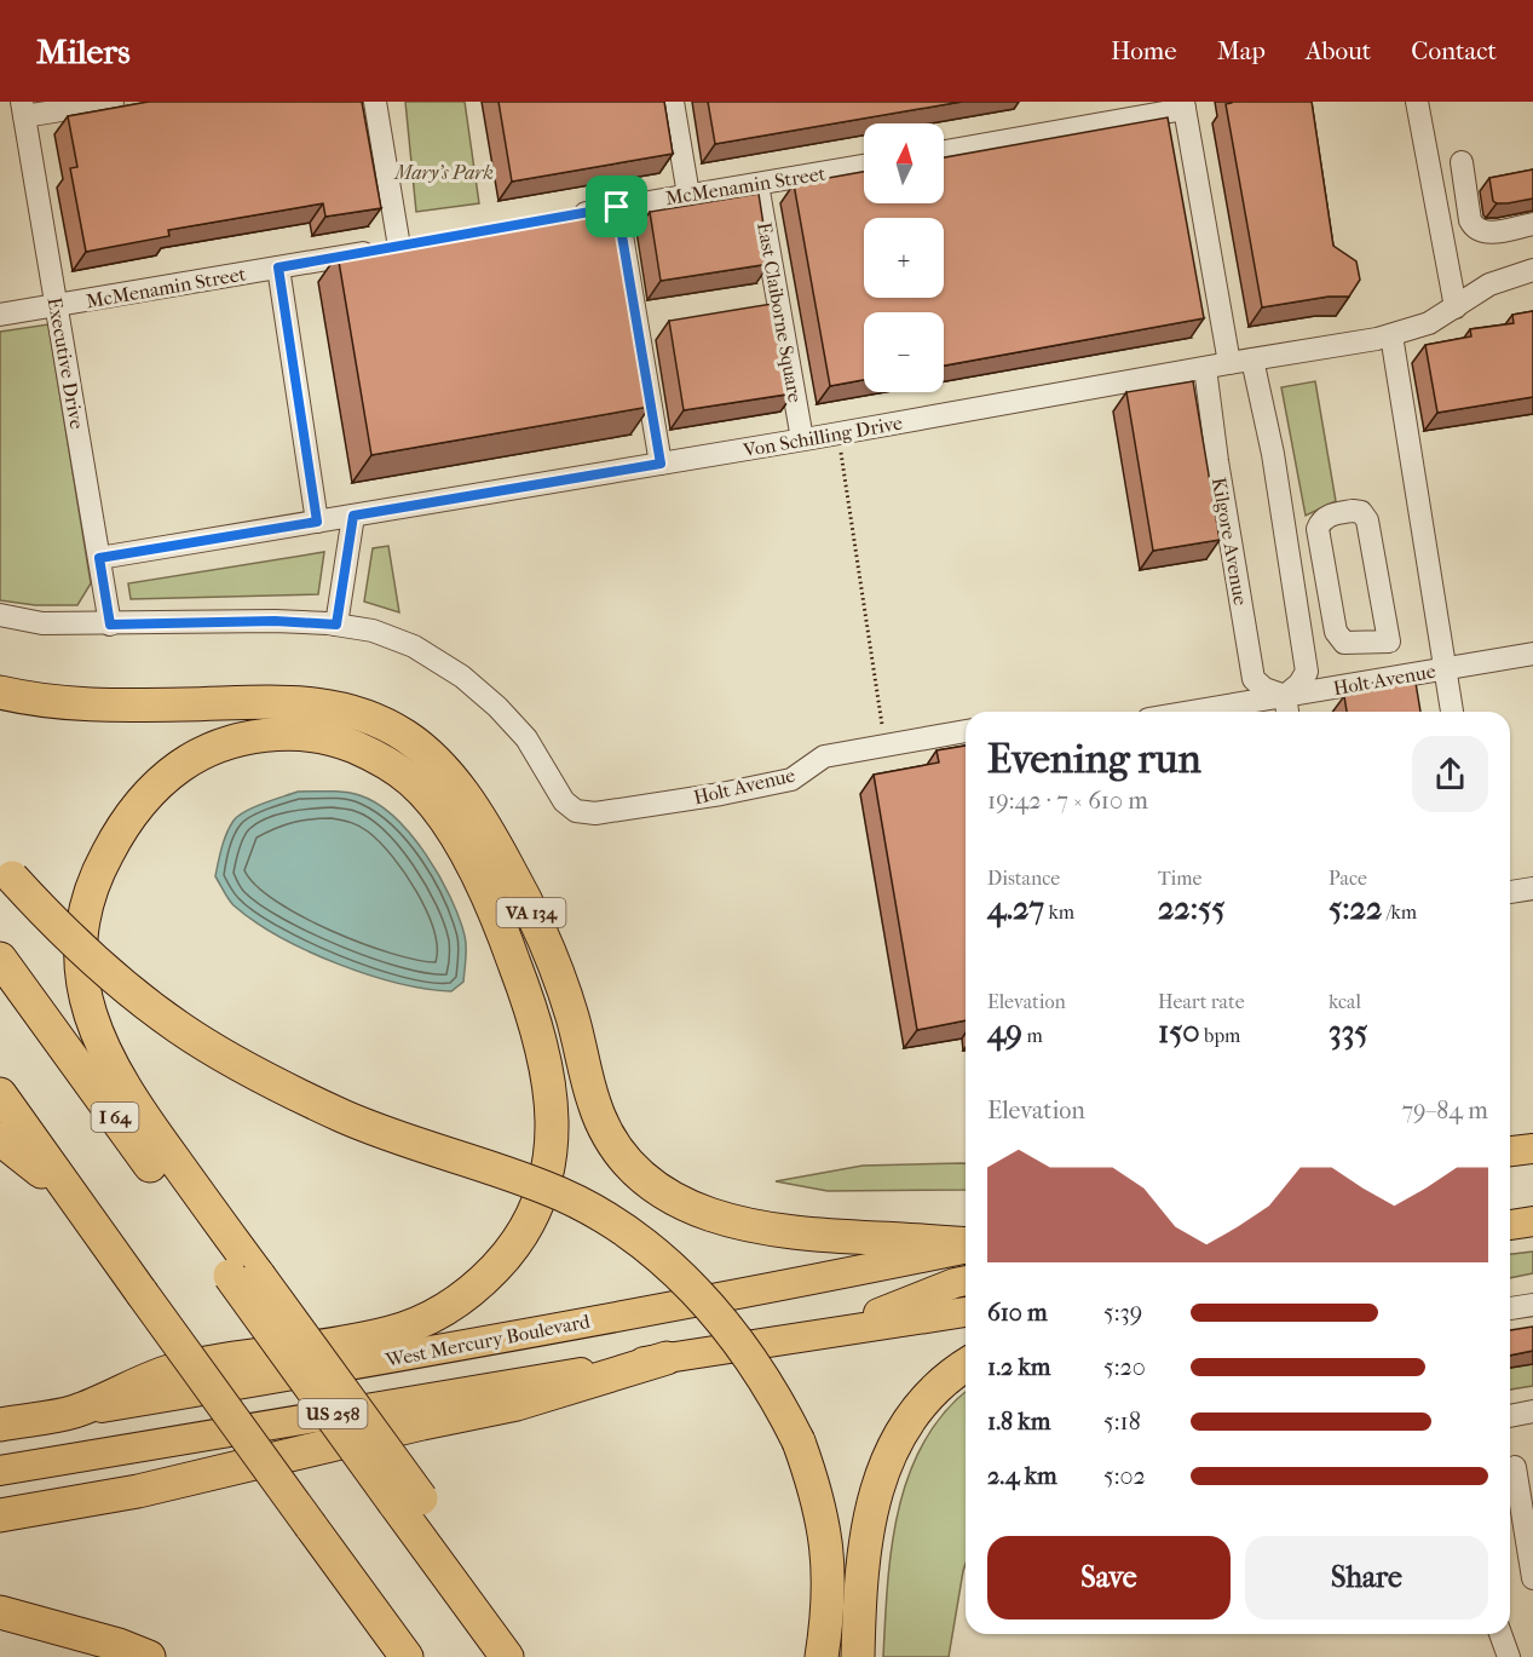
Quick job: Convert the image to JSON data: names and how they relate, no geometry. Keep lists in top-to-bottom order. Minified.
{"streets":{"highway":["VA 134","I 64","West Mercury Boulevard","US 258"],"street":["McMenamin Street","East Claiborne Square","Executive Drive","Von Schilling Drive","Kilgore Avenue","Holt Avenue"]},"crossings":[["McMenamin Street","East Claiborne Square"],["McMenamin Street","Executive Drive"],["East Claiborne Square","Von Schilling Drive"],["Executive Drive","Von Schilling Drive"],["Von Schilling Drive","Kilgore Avenue"],["Kilgore Avenue","Holt Avenue"]],"parks":["Mary's Park"],"north":"top","page":{"header":"Milers","nav":["Home","Map","About","Contact"],"map_buttons":["+","−"],"heading":["Evening run","19:42 · 7 × 610 m"],"stats":[["Distance","4.27 km"],["Time","22:55"],["Pace","5:22 /km"],["Elevation","49 m"],["Heart rate","150 bpm"],["kcal","335"]],"chart":["Elevation","79–84 m"],"list":[{"name":"610 m","note":"5:39"},{"name":"1.2 km","note":"5:20"},{"name":"1.8 km","note":"5:18"},{"name":"2.4 km","note":"5:02"}],"buttons":["Save","Share"]}}
